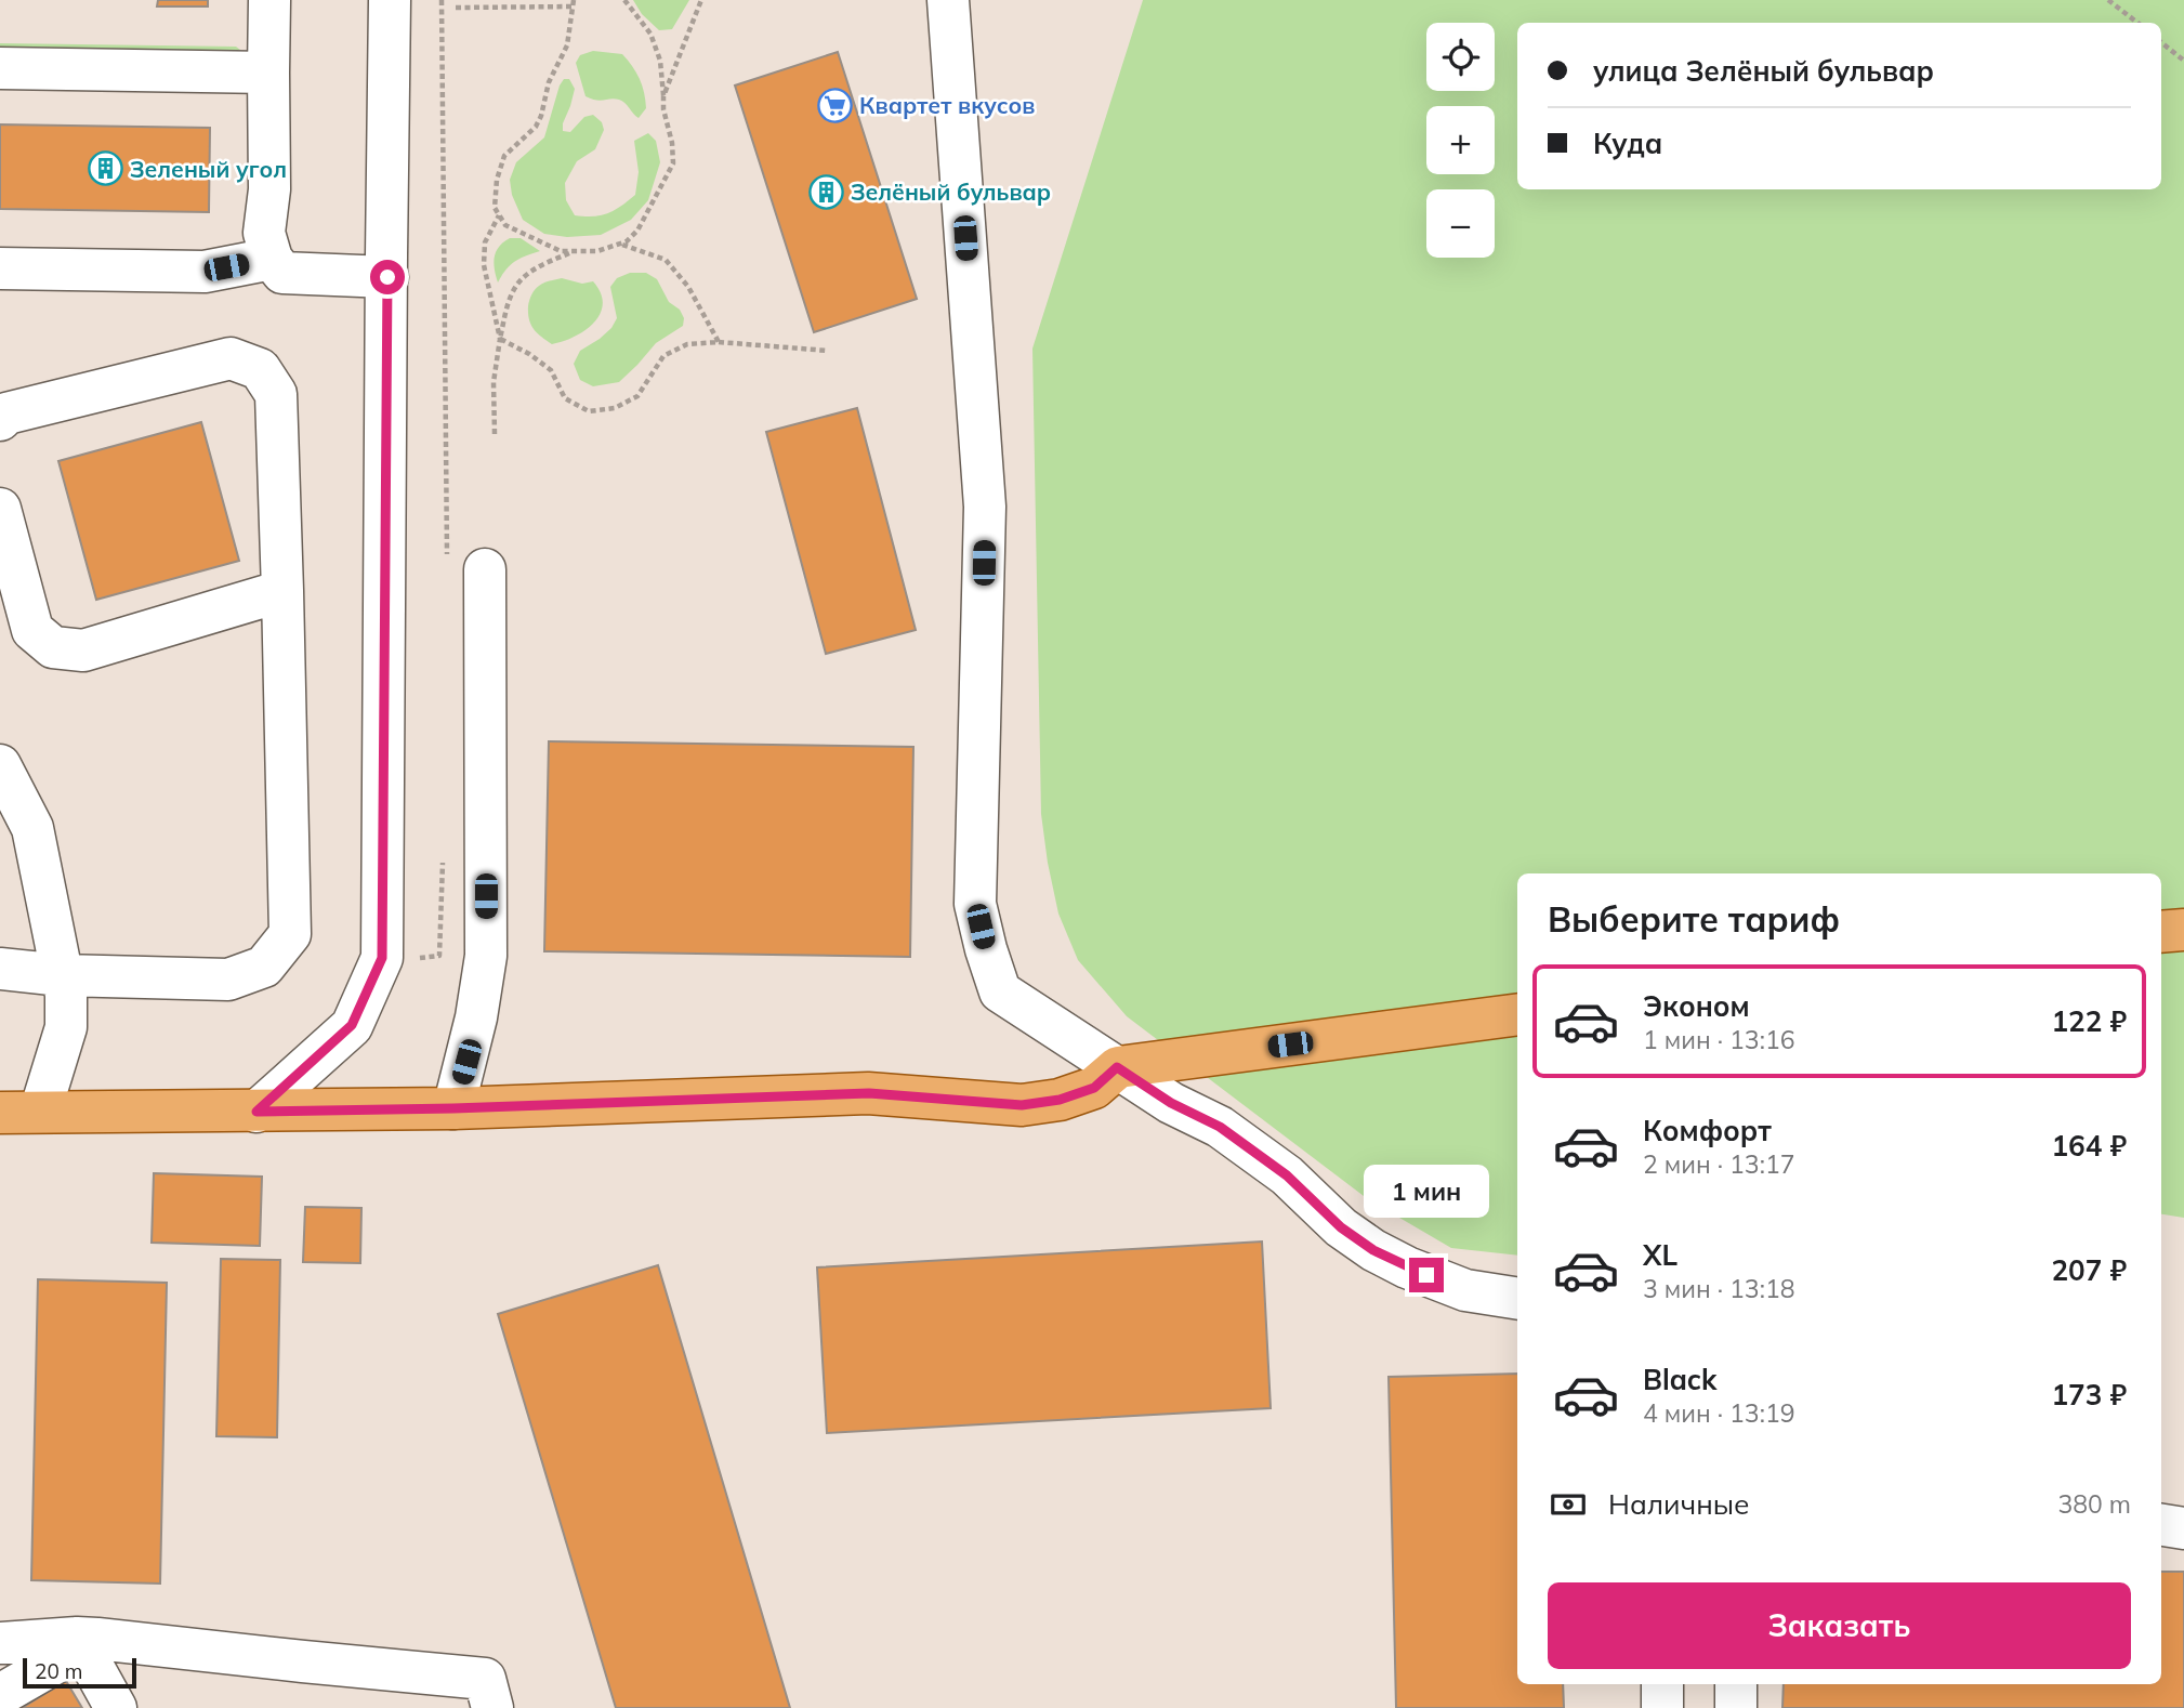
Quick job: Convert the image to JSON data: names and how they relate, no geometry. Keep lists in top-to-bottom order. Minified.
{"places":{"supermarket":["Квартет вкусов"],"building":["Зеленый угол","Зелёный бульвар"]},"scale_bar":"20 m","page":{"map_buttons":["+","−"],"banner":["улица Зелёный бульвар","Куда"],"heading":"Выберите тариф","list":[{"name":"Эконом","note":"1 мин · 13:16","value":"122 ₽"},{"name":"Комфорт","note":"2 мин · 13:17","value":"164 ₽"},{"name":"XL","note":"3 мин · 13:18","value":"207 ₽"},{"name":"Black","note":"4 мин · 13:19","value":"173 ₽"}],"bubble":"1 мин","pay":["Наличные","380 m"],"buttons":"Заказать","scale":"20 m"}}
